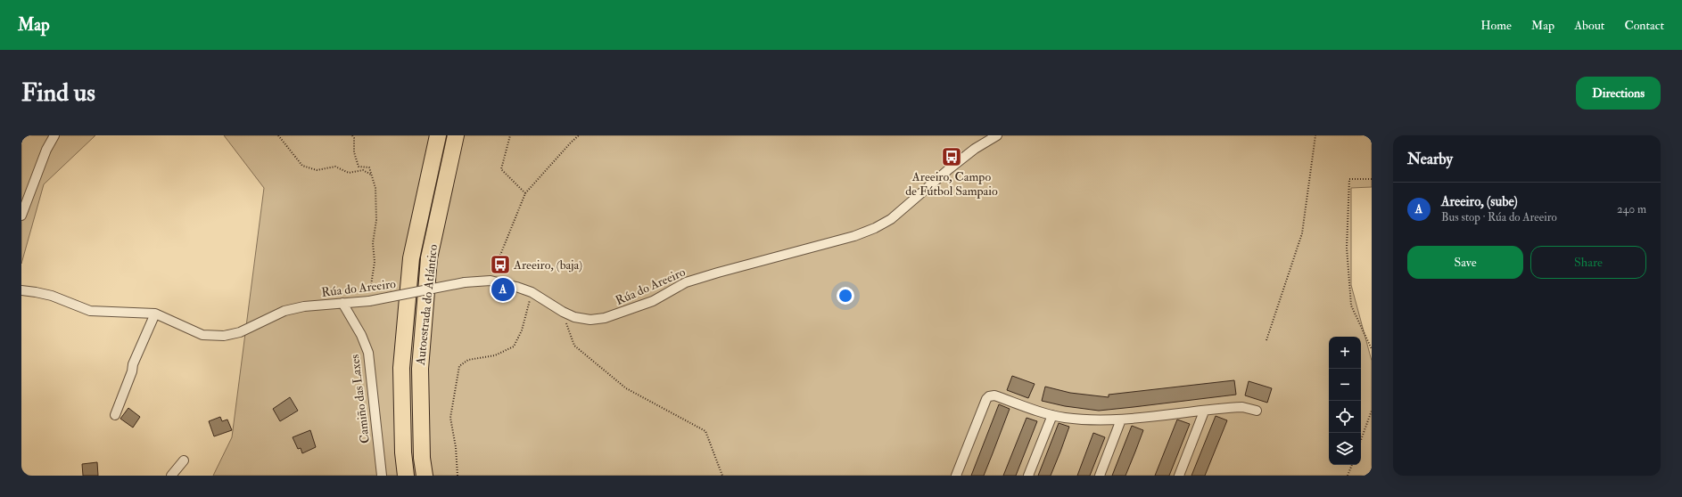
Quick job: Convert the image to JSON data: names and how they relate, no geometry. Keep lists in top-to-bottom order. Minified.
{"streets":{"highway":["Autoestrada do Atlántico"],"street":["Rúa do Areeiro","Camiño das Laxes"]},"crossings":[["Rúa do Areeiro","Camiño das Laxes"]],"places":{"bus stop":["Areeiro, Campo de Fútbol Sampaio","Areeiro, (baja)"]},"page":{"header":"Map","nav":["Home","Map","About","Contact"],"buttons":["Directions",["Save","Share"]],"title":"Find us","heading":"Nearby","list":[{"mark":"A","name":"Areeiro, (sube)","note":"Bus stop · Rúa do Areeiro","value":"240 m"}],"pins":"A","map_buttons":["+","−"]}}
